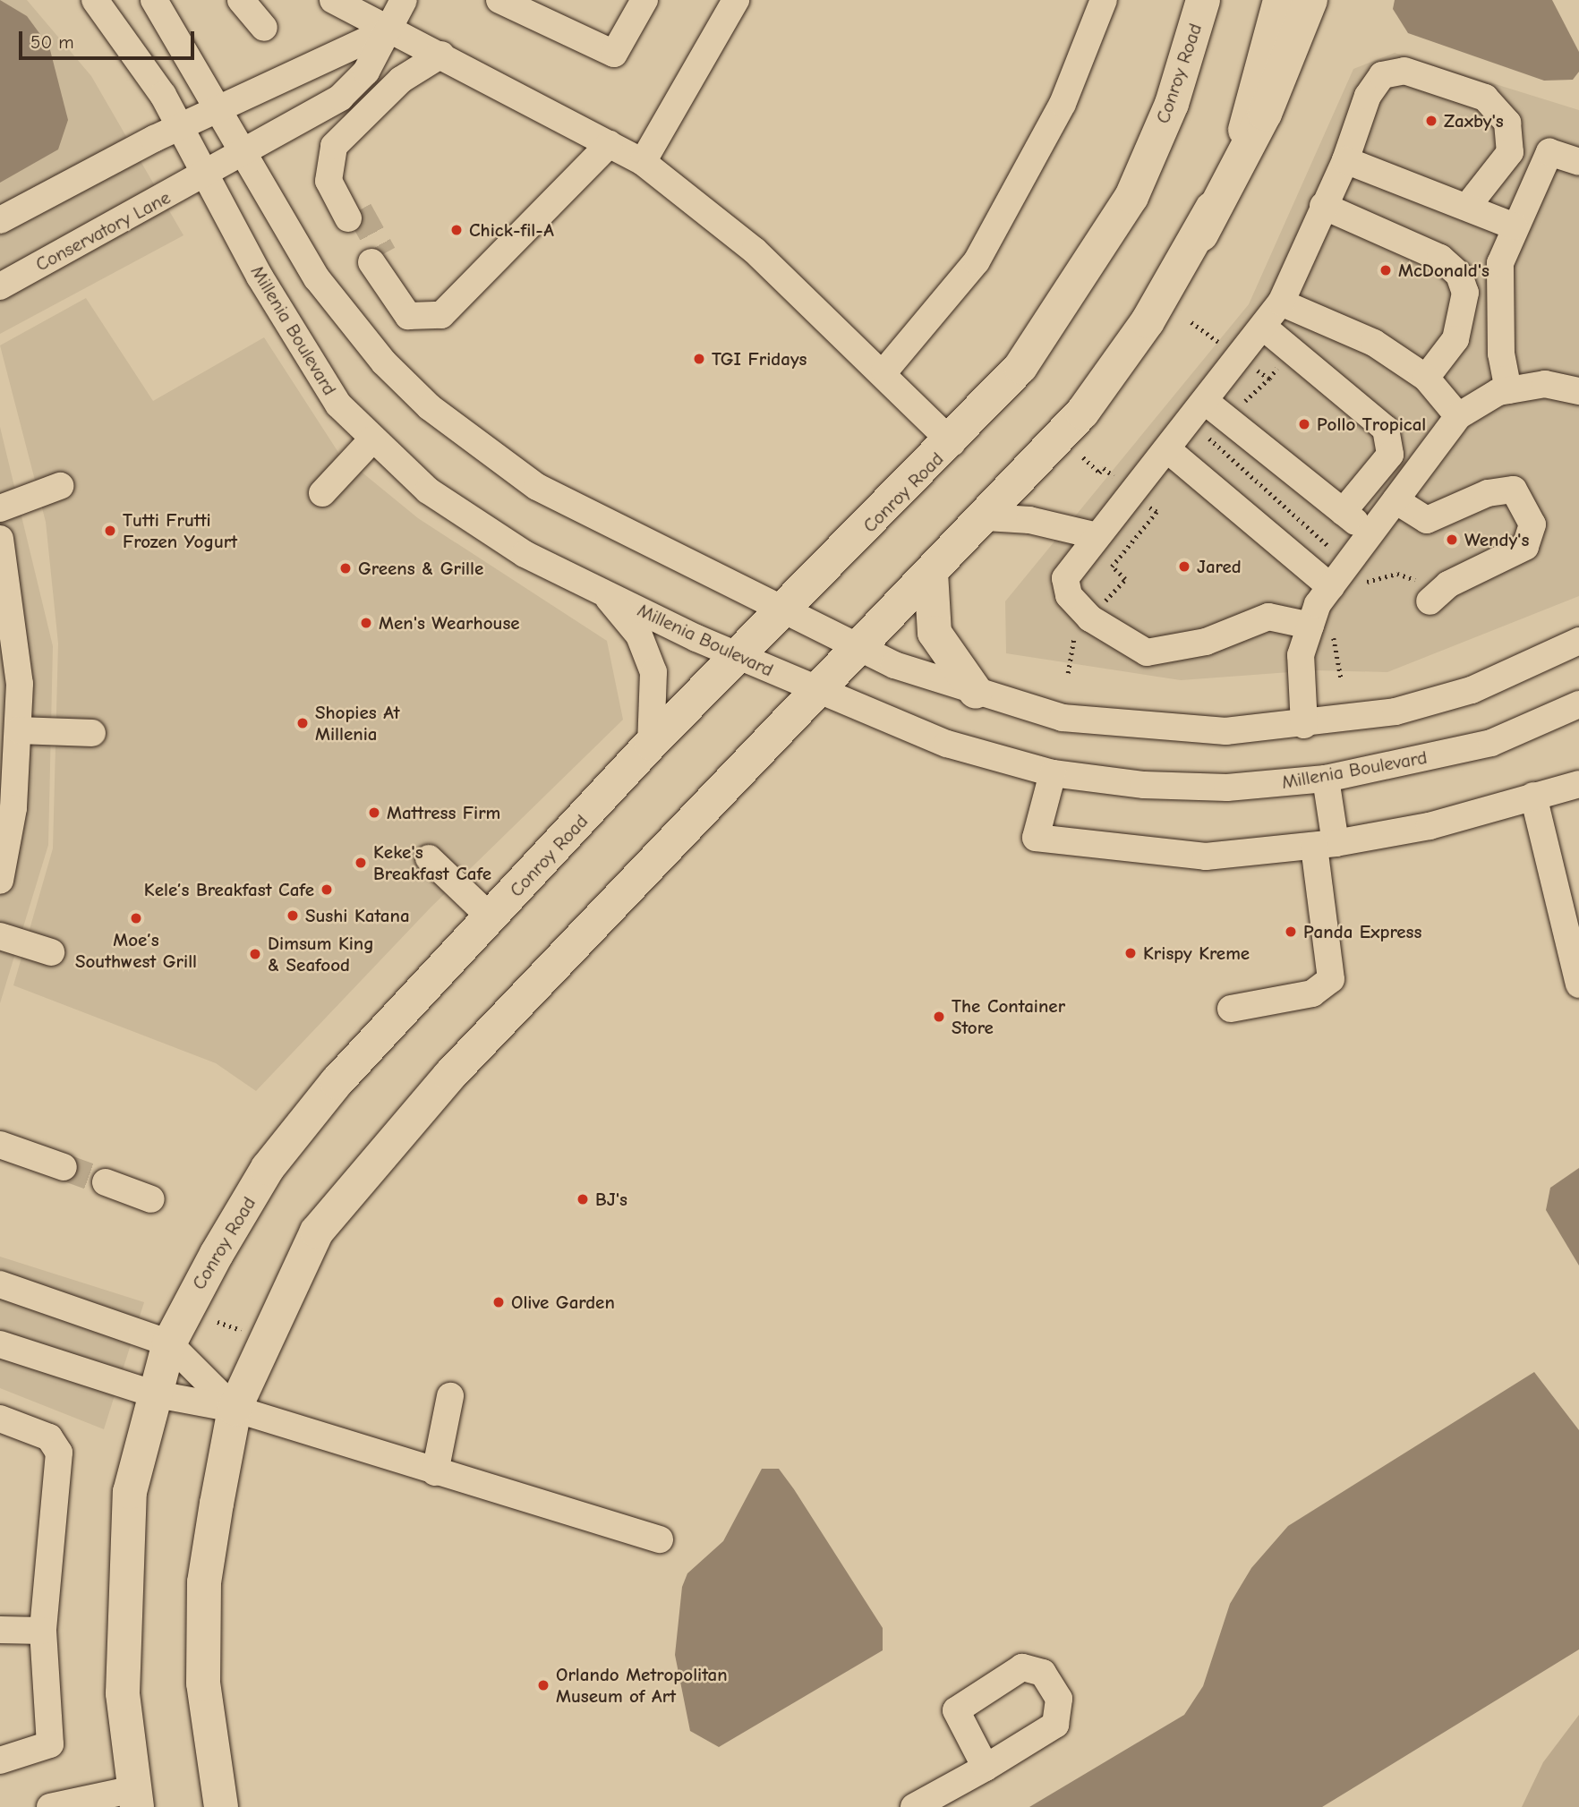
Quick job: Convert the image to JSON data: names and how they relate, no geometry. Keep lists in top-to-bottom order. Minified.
{"streets":{"main road":["Conroy Road"],"street":["Conservatory Lane","Millenia Boulevard"]},"crossings":[["Conroy Road","Millenia Boulevard"],["Conservatory Lane","Millenia Boulevard"]],"places":["Zaxby's","Chick-fil-A","McDonald's","TGI Fridays","Pollo Tropical","Tutti Frutti Frozen Yogurt","Wendy's","Jared","Greens & Grille","Men's Wearhouse","Shopies At Millenia","Mattress Firm","Keke's Breakfast Cafe","Kele’s Breakfast Cafe","Sushi Katana","Moe’s Southwest Grill","Panda Express","Krispy Kreme","Dimsum King & Seafood","The Container Store","BJ's","Olive Garden","Orlando Metropolitan Museum of Art"],"scale_bar":"50 m"}
